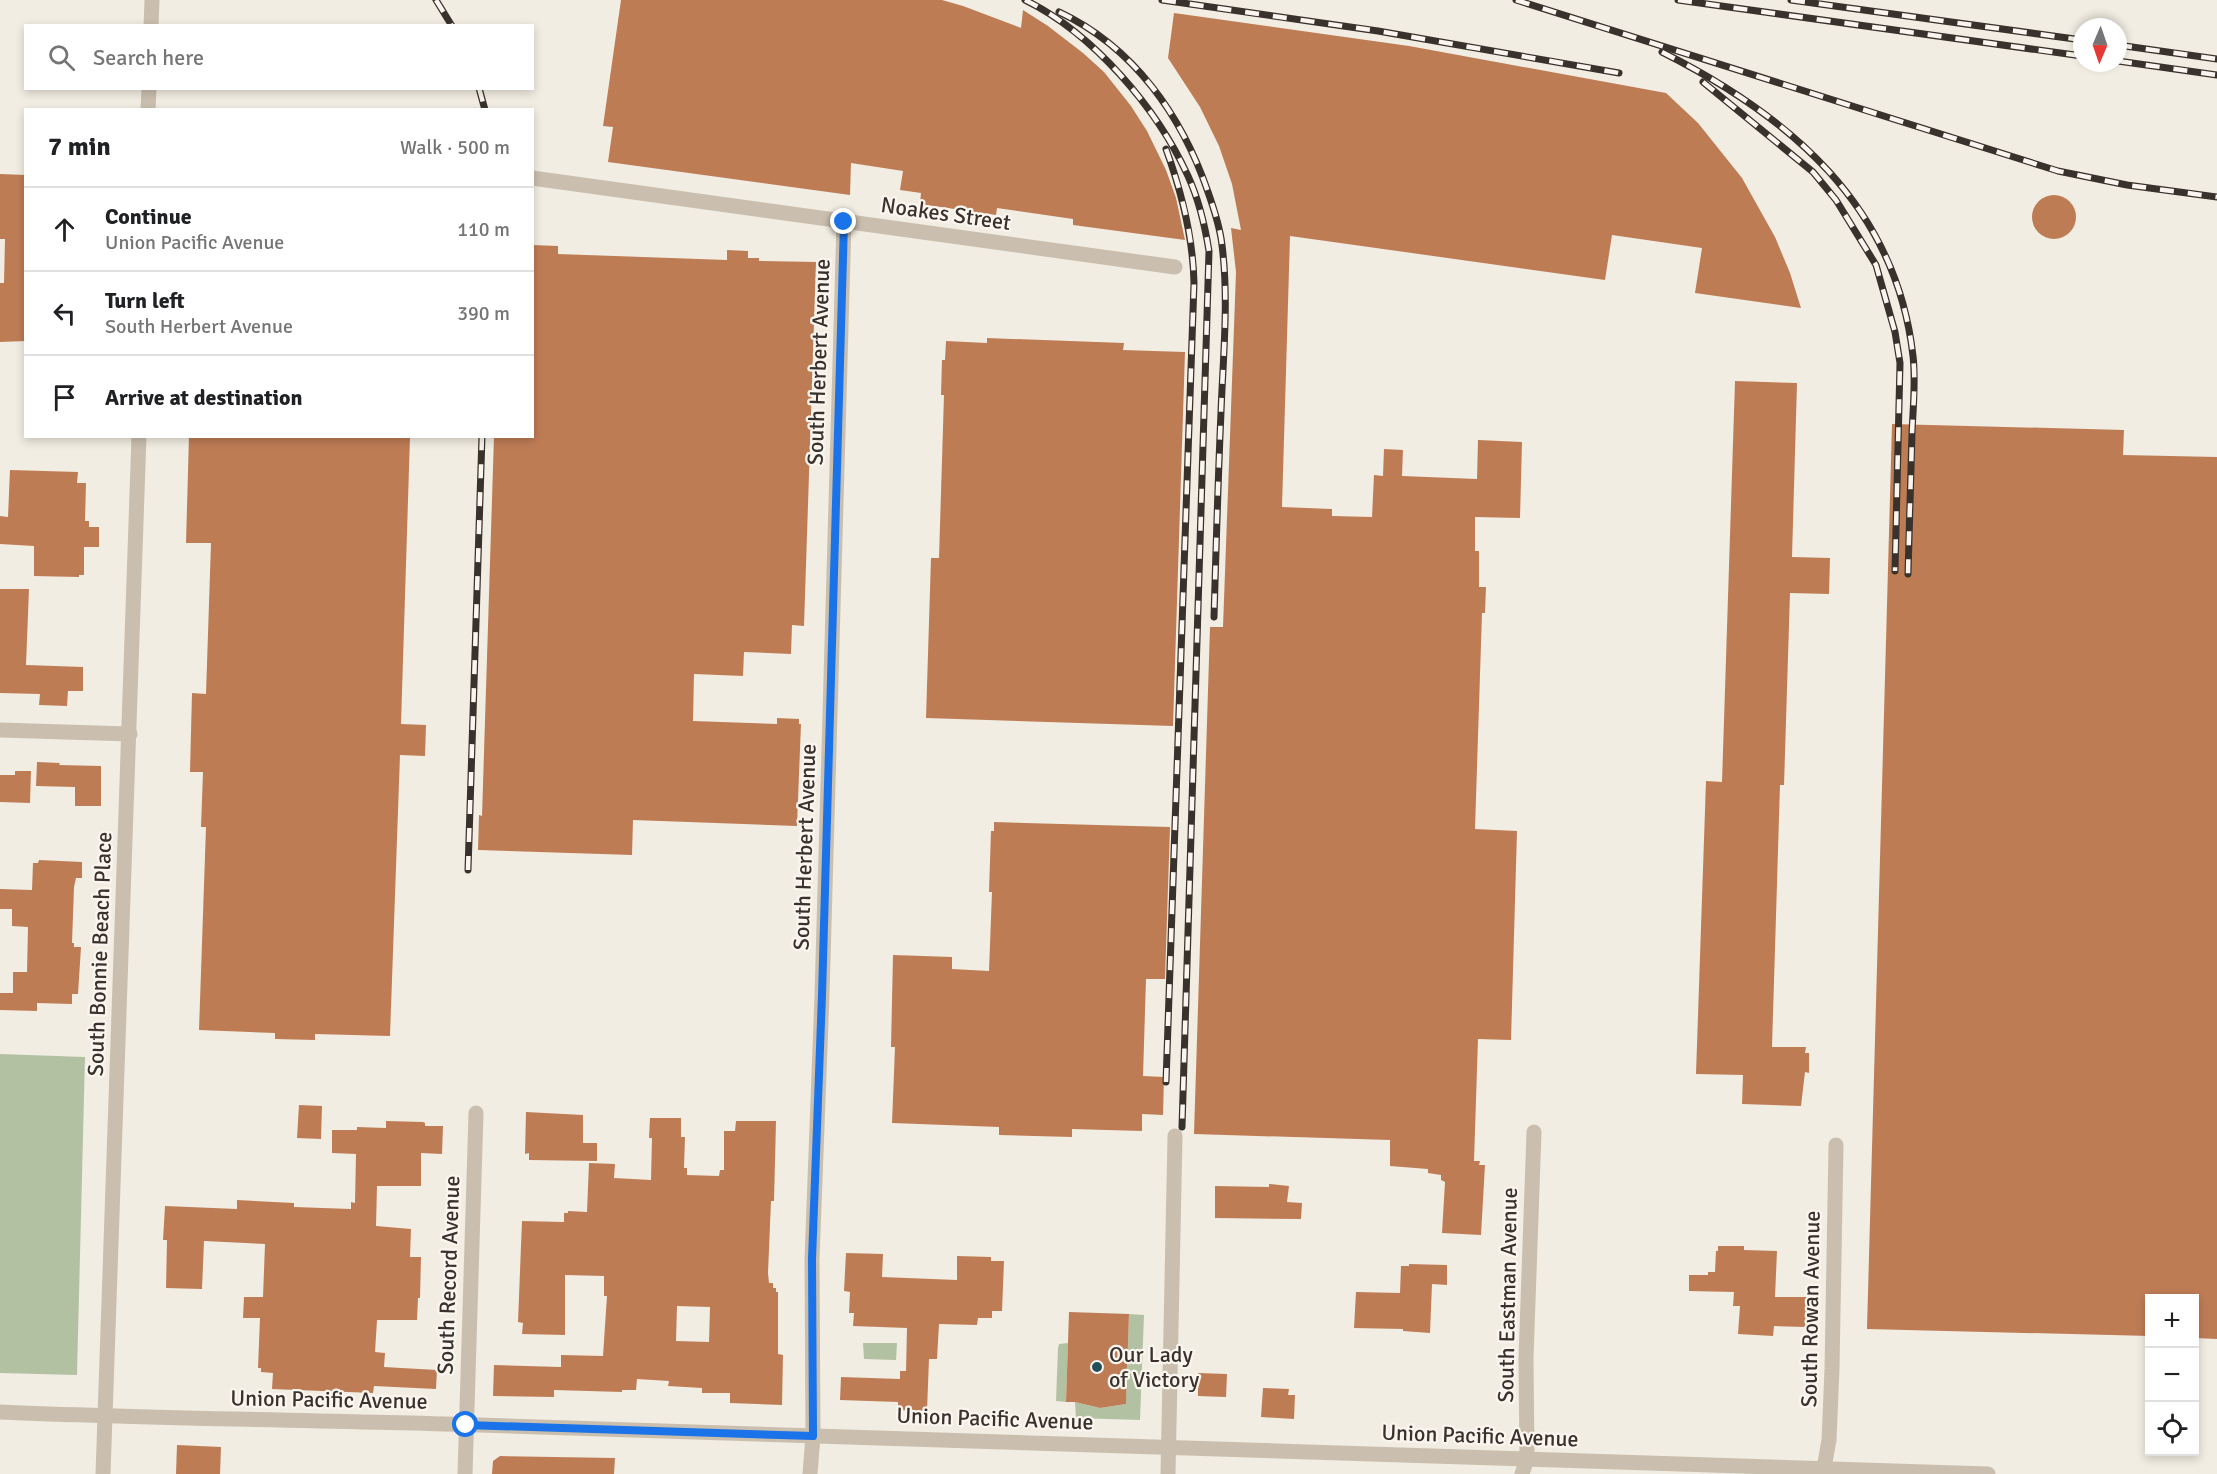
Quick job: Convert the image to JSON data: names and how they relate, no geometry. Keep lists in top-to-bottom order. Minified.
{"streets":{"street":["Noakes Street","South Herbert Avenue","South Bonnie Beach Place","South Record Avenue","South Eastman Avenue","South Rowan Avenue","Union Pacific Avenue"]},"crossings":[["Noakes Street","South Herbert Avenue"],["South Herbert Avenue","Union Pacific Avenue"],["South Bonnie Beach Place","Union Pacific Avenue"],["South Record Avenue","Union Pacific Avenue"],["South Eastman Avenue","Union Pacific Avenue"],["South Rowan Avenue","Union Pacific Avenue"]],"places":["Our Lady of Victory"],"north":"bottom","page":{"search":"Search here","heading":["7 min","Walk · 500 m"],"list":[["Continue","Union Pacific Avenue","110 m"],["Turn left","South Herbert Avenue","390 m"],"Arrive at destination"],"map_buttons":["+","−"]}}
